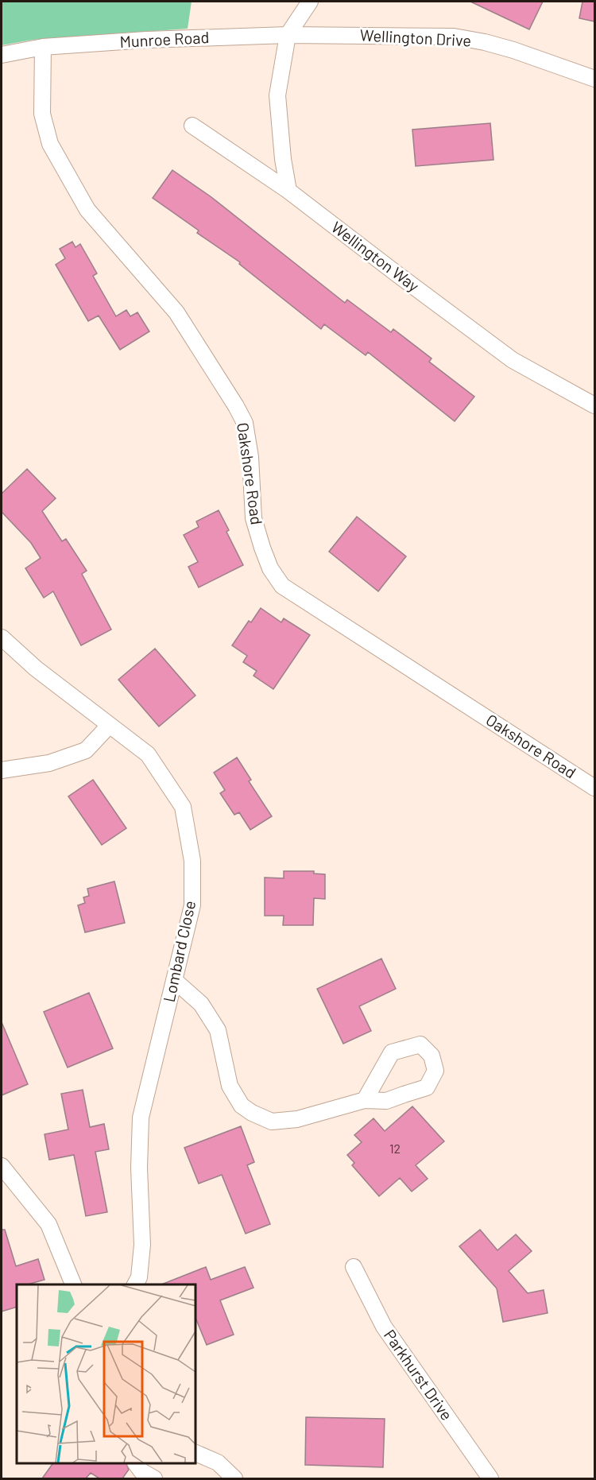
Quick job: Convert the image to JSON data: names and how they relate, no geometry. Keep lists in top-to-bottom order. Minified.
{"streets":{"street":["Wellington Drive","Munroe Road","Wellington Way","Oakshore Road","Lombard Close","Parkhurst Drive"]},"crossings":[["Wellington Drive","Munroe Road"],["Munroe Road","Oakshore Road"]],"house_numbers":["12"]}
